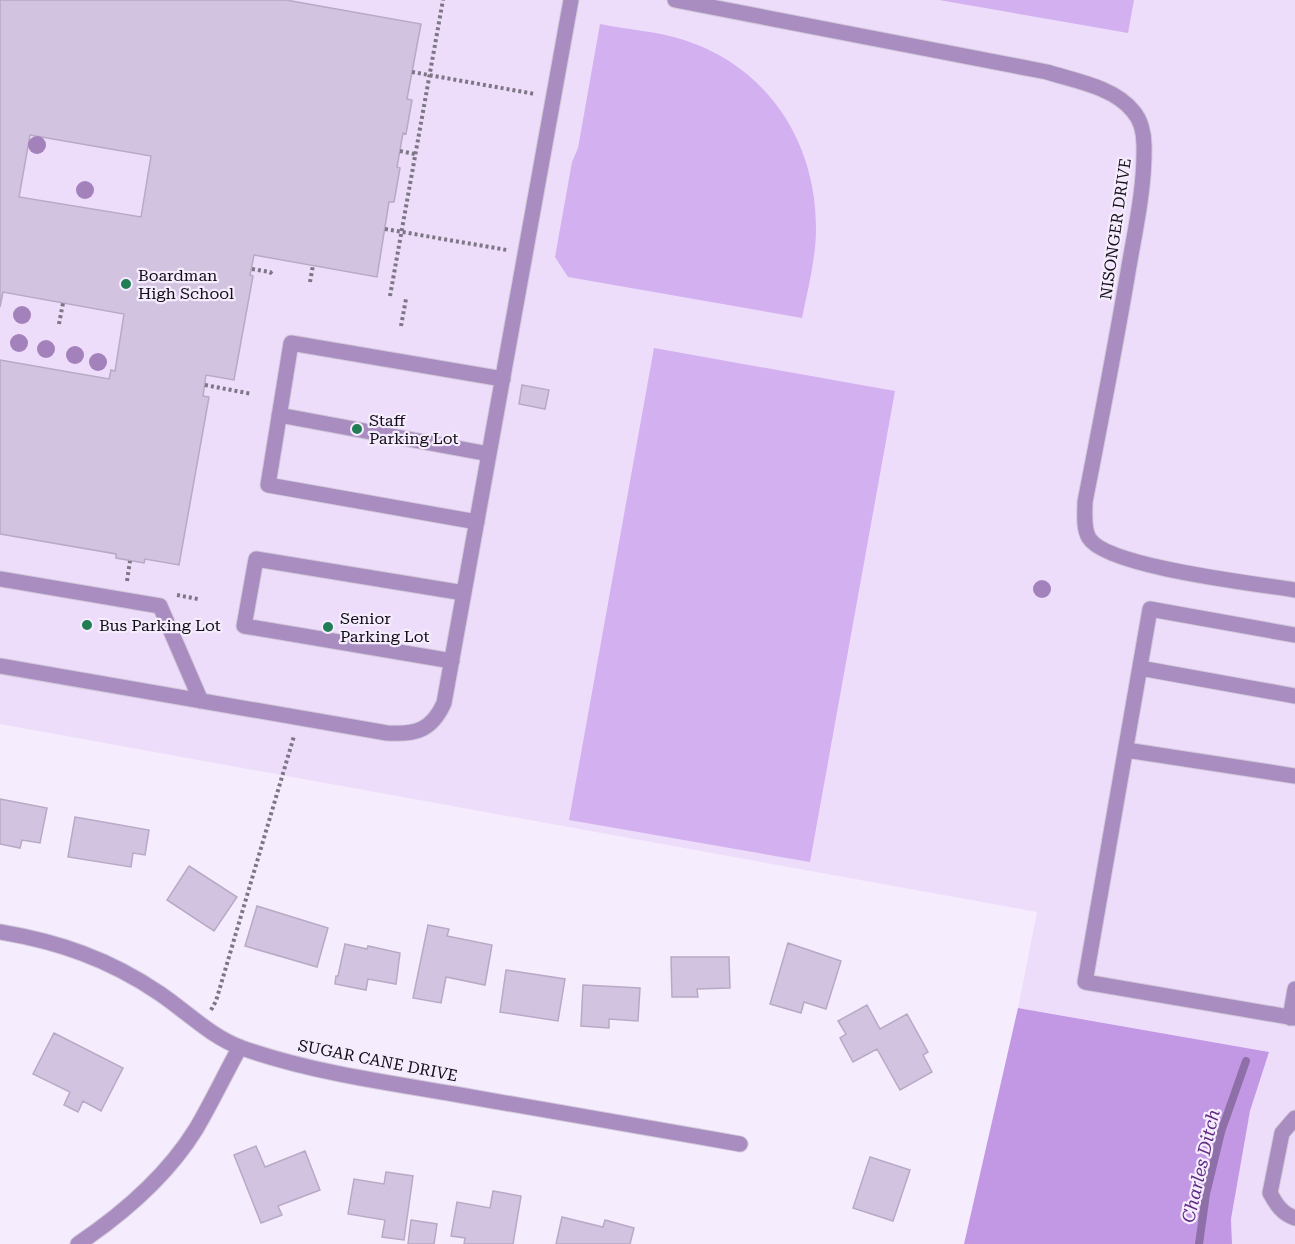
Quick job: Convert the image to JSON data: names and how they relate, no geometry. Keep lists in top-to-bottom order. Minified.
{"streets":{"street":["NISONGER DRIVE","SUGAR CANE DRIVE"]},"water":["Charles Ditch"],"places":["Boardman High School","Staff Parking Lot","Bus Parking Lot","Senior Parking Lot"]}
